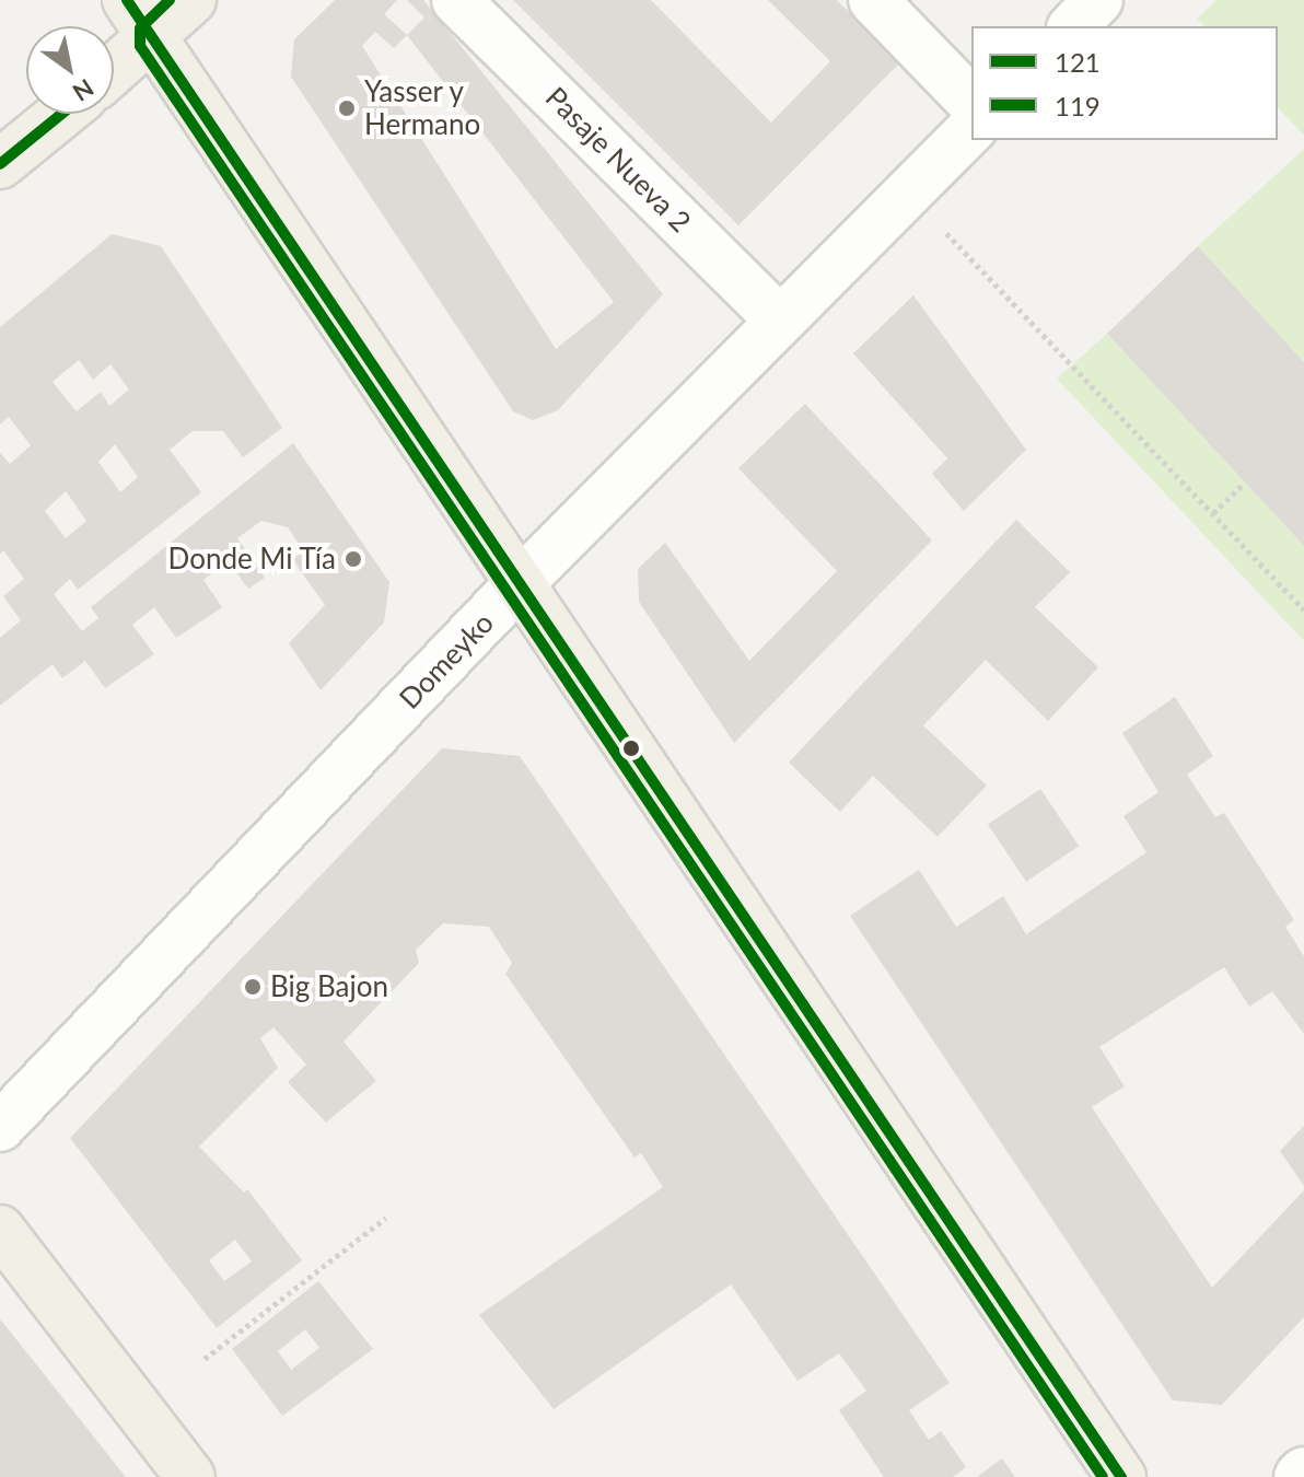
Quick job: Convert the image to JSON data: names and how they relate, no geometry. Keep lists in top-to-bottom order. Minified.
{"streets":{"street":["Pasaje Nueva 2","Domeyko"]},"crossings":[["Pasaje Nueva 2","Domeyko"]],"places":["Yasser y Hermano","Donde Mi Tía","Big Bajon"],"lines":["transit line 121","transit line 119"],"legend":["121","119"],"north":"bottom right"}
